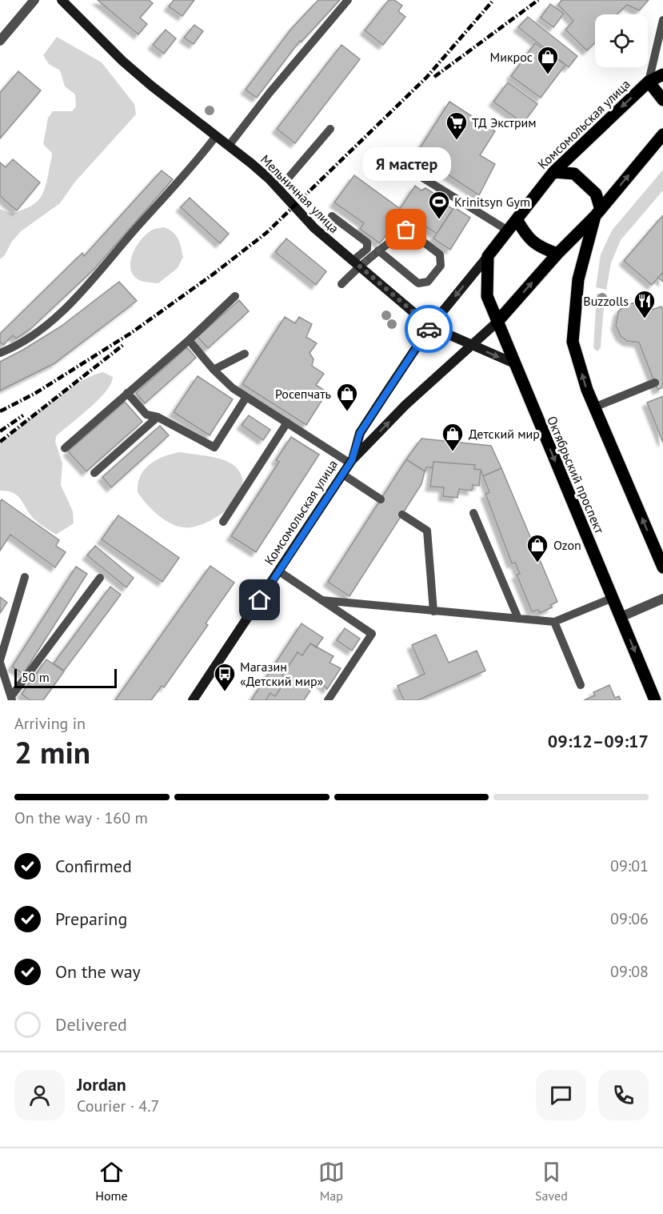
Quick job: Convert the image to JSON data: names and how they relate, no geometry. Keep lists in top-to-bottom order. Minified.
{"streets":{"main road":["Комсомольская улица","Мельничная улица","Октябрьский проспект"]},"crossings":[["Комсомольская улица","Мельничная улица"],["Комсомольская улица","Октябрьский проспект"],["Мельничная улица","Октябрьский проспект"]],"places":{"shop":["Микрос","Росепчать","Детский мир","Ozon"],"supermarket":["ТД Экстрим"],"sports":["Krinitsyn Gym"],"other":["Я мастер"],"restaurant":["Buzzolls"],"bus stop":["Магазин «Детский мир»"]},"scale_bar":"50 m","page":{"bubble":"Я мастер","scale":"50 m","heading":["2 min","Arriving in","09:12–09:17"],"panel":["Jordan","Courier · 4.7"],"bar":"On the way · 160 m","list":[["Confirmed","09:01"],["Preparing","09:06"],["On the way","09:08"],"Delivered"],"tabs":["Home","Map","Saved"]}}
